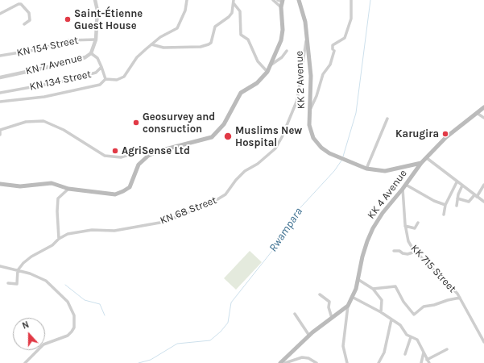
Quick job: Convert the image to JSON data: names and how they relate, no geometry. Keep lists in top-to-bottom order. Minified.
{"streets":{"main road":["KK 2 Avenue","KK 4 Avenue"],"street":["KN 154 Street","KN 7 Avenue","KN 134 Street","KN 68 Street","KK 715 Street"]},"crossings":[["KN 154 Street","KN 7 Avenue"],["KN 7 Avenue","KN 134 Street"],["KK 2 Avenue","KK 4 Avenue"],["KK 2 Avenue","KN 68 Street"],["KK 4 Avenue","KK 715 Street"]],"water":["Rwampara"],"places":["Saint-Étienne Guest House","Geosurvey and consruction","Karugira","Muslims New Hospital","AgriSense Ltd"],"north":"top"}
